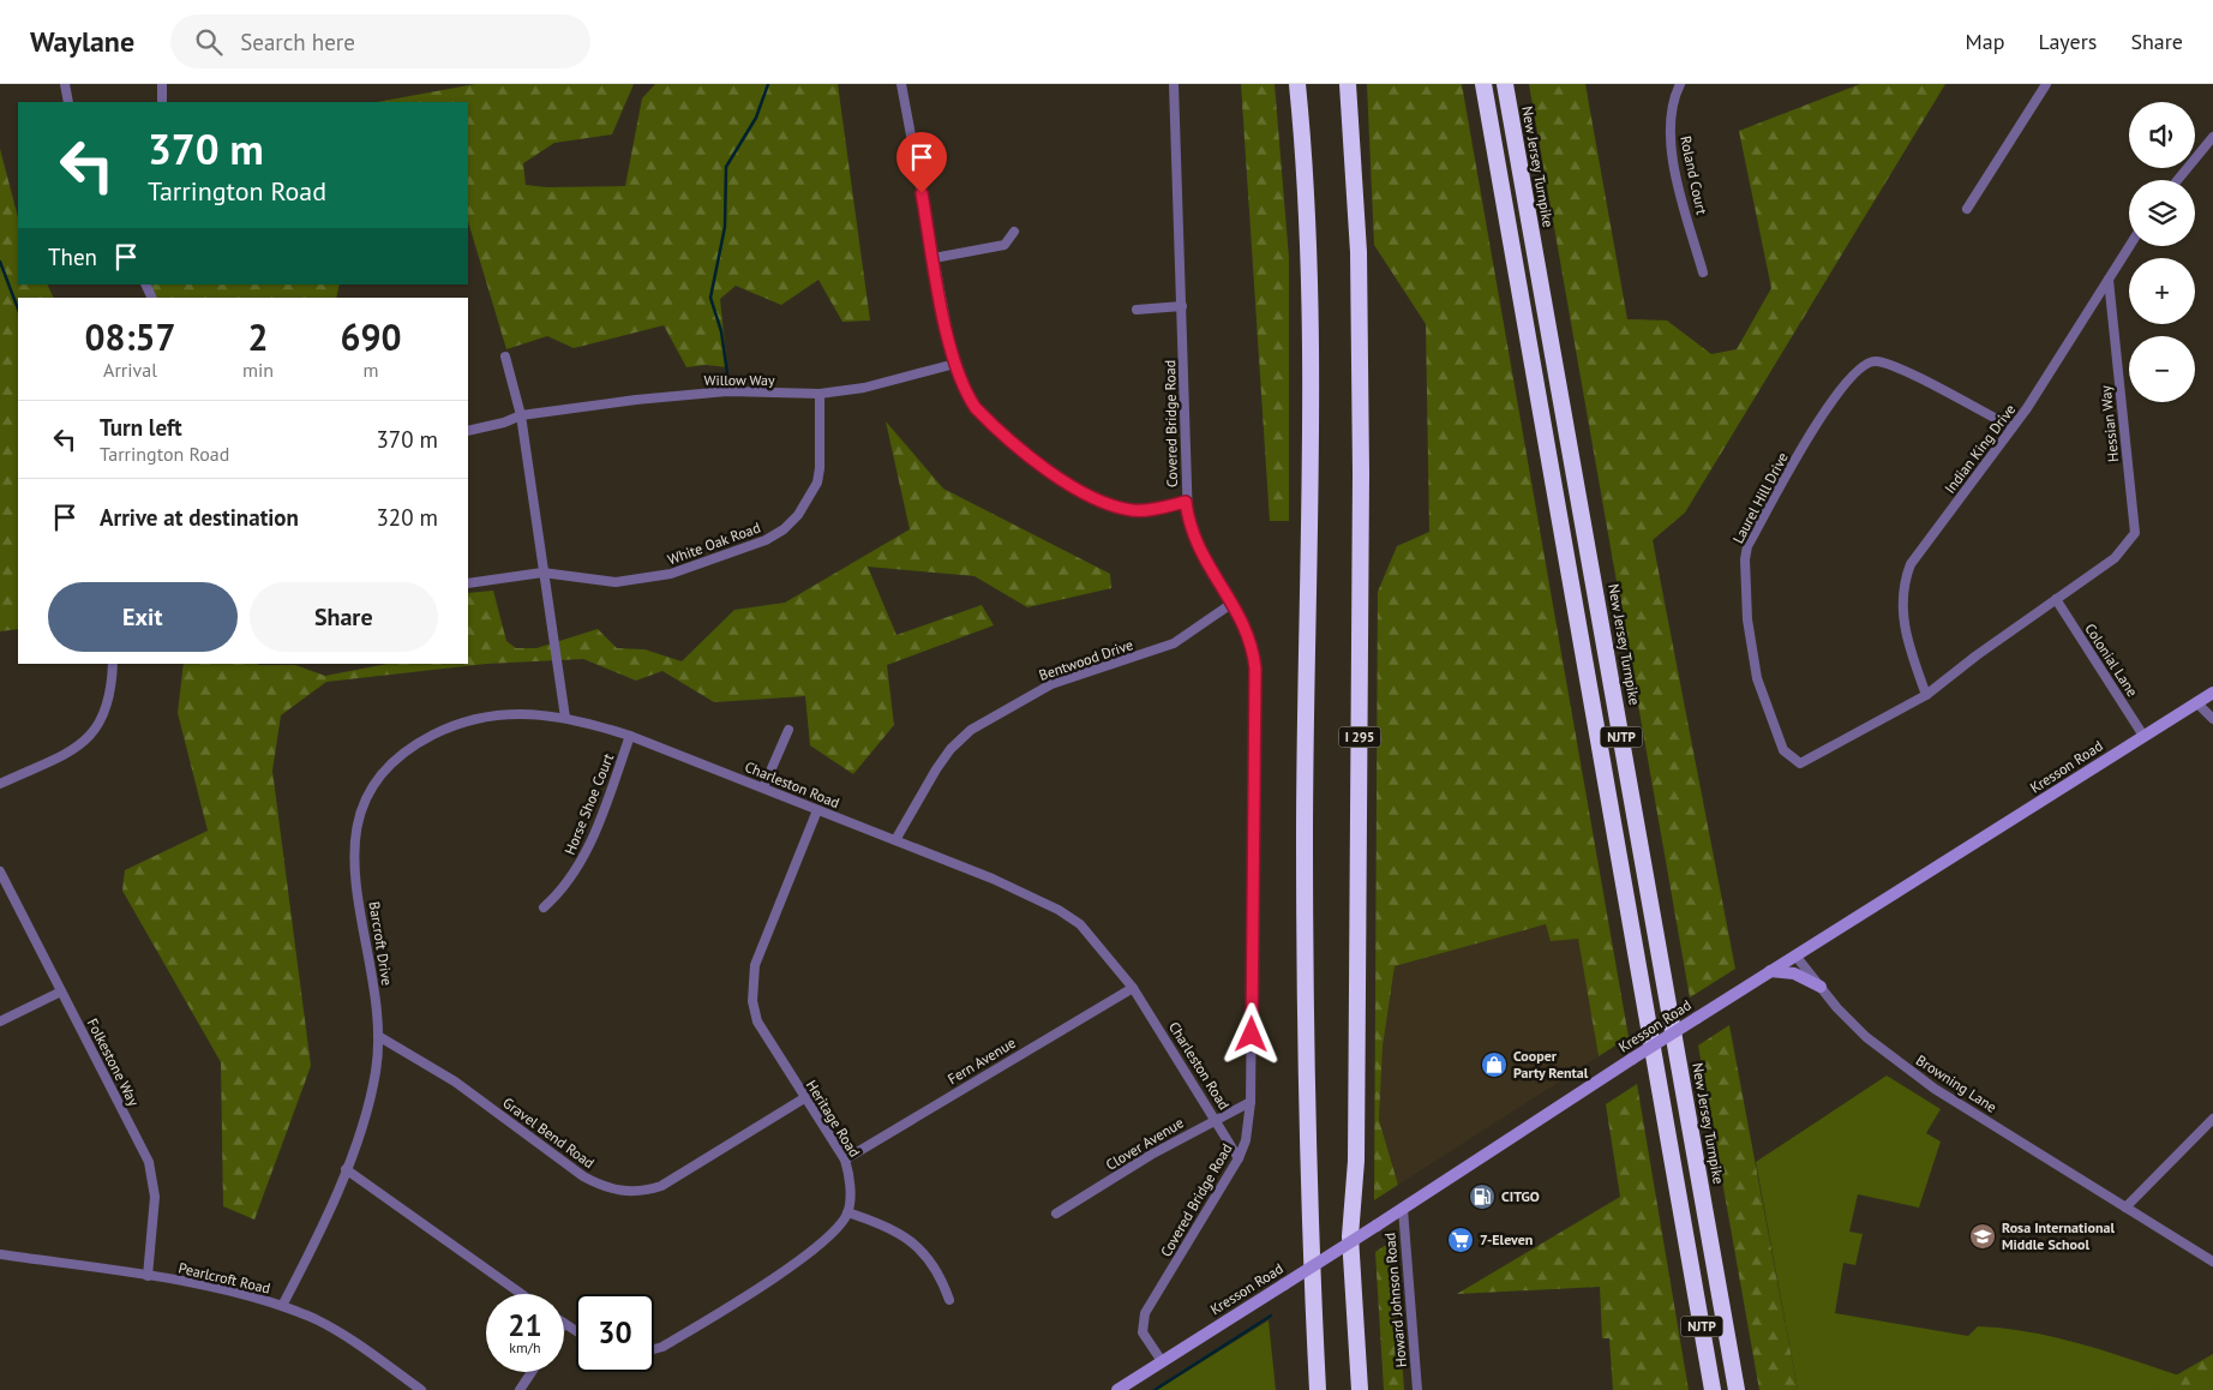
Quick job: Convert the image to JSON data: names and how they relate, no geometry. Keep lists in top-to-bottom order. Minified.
{"streets":{"highway":["New Jersey Turnpike","I 295","NJTP"],"street":["Roland Court","Willow Way","Covered Bridge Road","Hessian Way","Indian King Drive","Laurel Hill Drive","White Oak Road","Bentwood Drive","Colonial Lane","Kresson Road","Charleston Road","Horse Shoe Court","Barcroft Drive","Fern Avenue","Folkestone Way","Browning Lane","Heritage Road","Gravel Bend Road","Clover Avenue","Pearlcroft Road","Howard Johnson Road"]},"crossings":[["Willow Way","White Oak Road"],["Covered Bridge Road","Bentwood Drive"],["Covered Bridge Road","Kresson Road"],["Covered Bridge Road","Charleston Road"],["Covered Bridge Road","Clover Avenue"],["Hessian Way","Indian King Drive"],["Hessian Way","Laurel Hill Drive"],["Indian King Drive","Laurel Hill Drive"],["Laurel Hill Drive","Colonial Lane"],["Bentwood Drive","Charleston Road"],["Colonial Lane","Kresson Road"],["Kresson Road","Browning Lane"],["Kresson Road","Howard Johnson Road"],["Charleston Road","Horse Shoe Court"],["Charleston Road","Barcroft Drive"],["Charleston Road","Fern Avenue"],["Charleston Road","Heritage Road"],["Charleston Road","Clover Avenue"],["Barcroft Drive","Gravel Bend Road"],["Barcroft Drive","Pearlcroft Road"],["Fern Avenue","Heritage Road"],["Folkestone Way","Pearlcroft Road"],["Heritage Road","Gravel Bend Road"]],"places":{"shop":["Cooper Party Rental"],"fuel station":["CITGO"],"school or university":["Rosa International Middle School"],"supermarket":["7-Eleven"]},"page":{"header":"Waylane","search":"Search here","nav":["Map","Layers","Share"],"map_buttons":["+","−"],"turn":["370 m","Tarrington Road"],"then":"Then","eta":["08:57","Arrival","2","min","690","m"],"list":[{"name":"Turn left","note":"Tarrington Road","value":"370 m"},{"name":"Arrive at destination","value":"320 m"}],"buttons":["Exit","Share"],"speed":"21 km/h","limit":"30"}}
